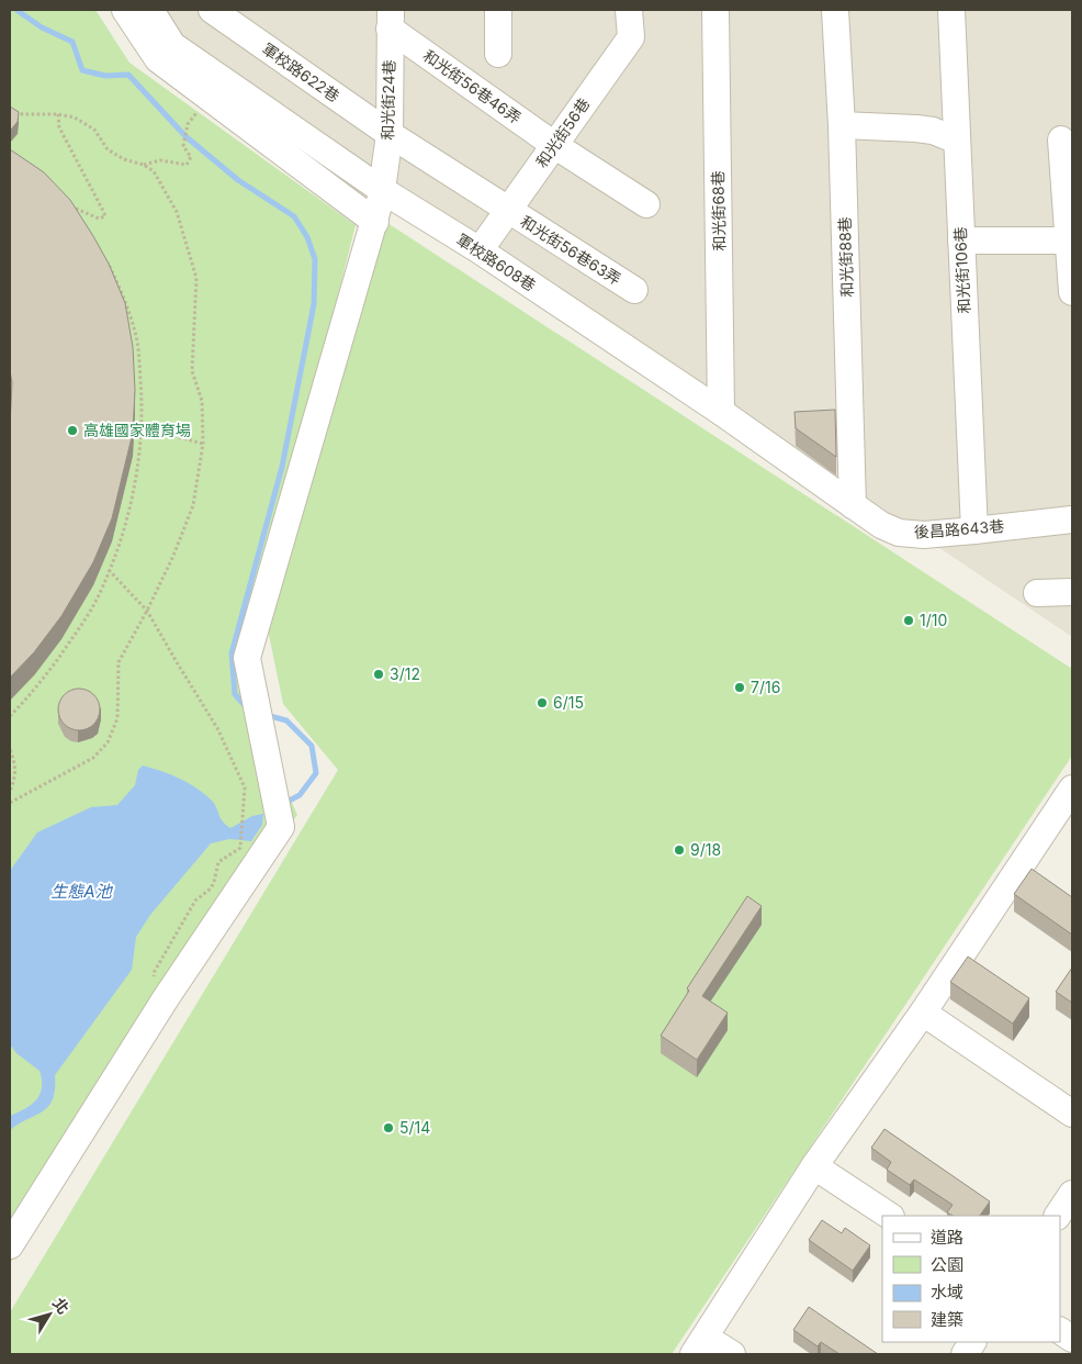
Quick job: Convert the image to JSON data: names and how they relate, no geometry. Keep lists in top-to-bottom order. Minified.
{"streets":{"street":["軍校路622巷","和光街56巷46弄","和光街24巷","和光街56巷","和光街68巷","和光街56巷63弄","和光街88巷","軍校路608巷","和光街106巷","後昌路643巷"]},"crossings":[["軍校路622巷","和光街24巷"],["軍校路622巷","和光街56巷"],["軍校路622巷","和光街56巷63弄"],["和光街56巷46弄","和光街24巷"],["和光街56巷46弄","和光街56巷"],["和光街24巷","軍校路608巷"],["和光街56巷","和光街56巷63弄"],["和光街56巷","軍校路608巷"],["和光街68巷","軍校路608巷"],["和光街88巷","軍校路608巷"],["和光街88巷","後昌路643巷"],["軍校路608巷","後昌路643巷"],["和光街106巷","後昌路643巷"]],"water":["生態A池"],"places":["高雄國家體育場","1/10","3/12","7/16","6/15","9/18","5/14"],"legend":["道路","公園","水域","建築"],"north":"top right"}
